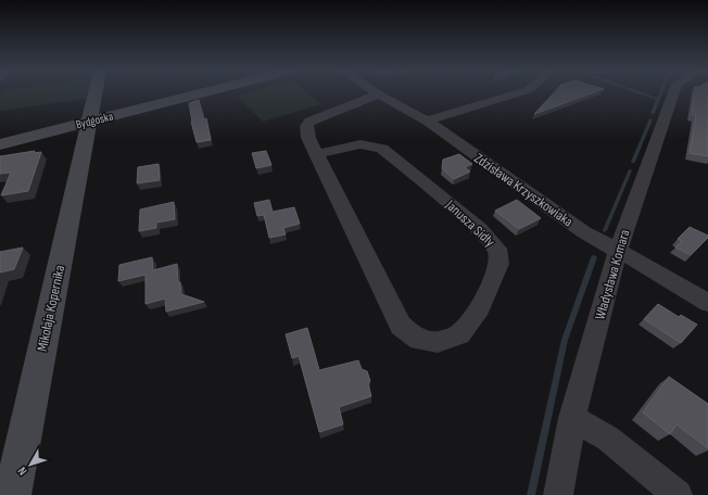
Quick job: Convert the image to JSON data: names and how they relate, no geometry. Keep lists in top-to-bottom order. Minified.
{"streets":{"street":["Bydgoska","Zdzisława Krzyszkowiaka","Janusza Sidły","Władysława Komara","Mikołaja Kopernika"]},"crossings":[["Bydgoska","Mikołaja Kopernika"],["Zdzisława Krzyszkowiaka","Janusza Sidły"],["Zdzisława Krzyszkowiaka","Władysława Komara"]],"north":"bottom left"}
